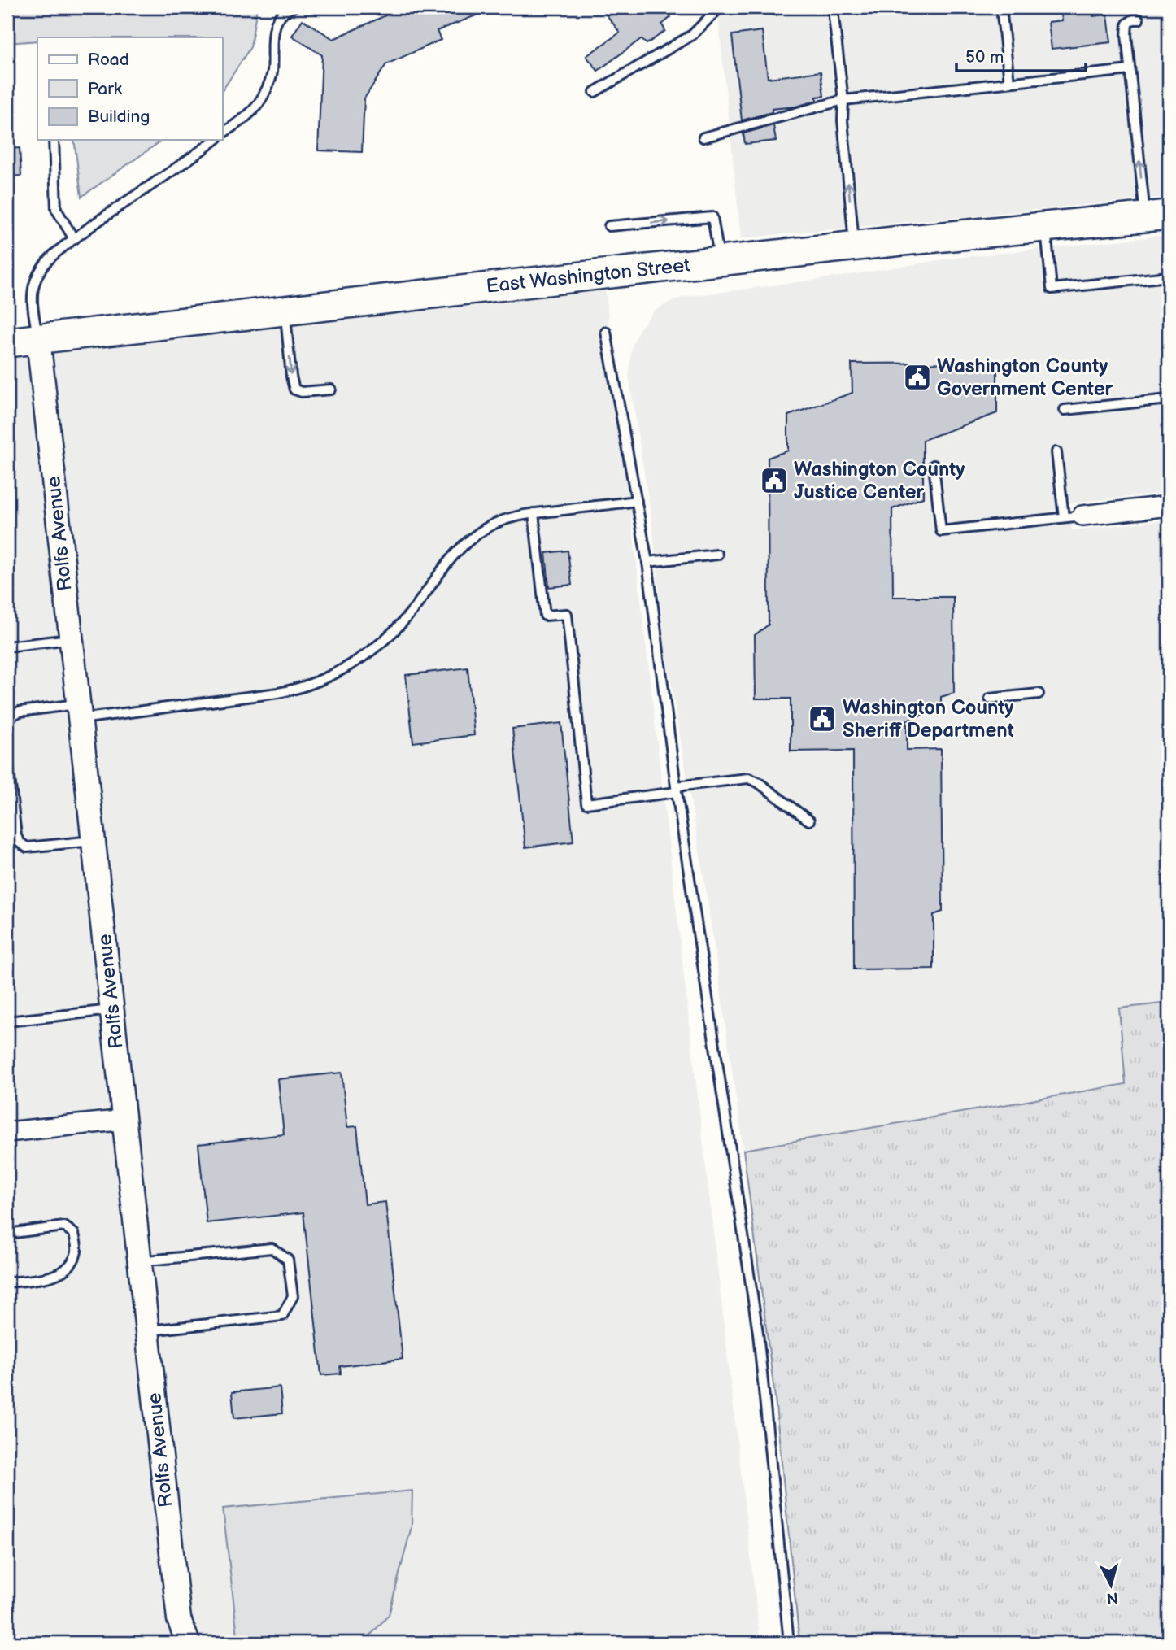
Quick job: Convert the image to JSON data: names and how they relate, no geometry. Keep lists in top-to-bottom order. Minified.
{"streets":{"main road":["East Washington Street"],"street":["Rolfs Avenue"]},"crossings":[["East Washington Street","Rolfs Avenue"]],"places":{"public building":["Washington County Government Center","Washington County Justice Center","Washington County Sheriff Department"]},"legend":["Road","Park","Building"],"scale_bar":"50 m","north":"bottom"}
